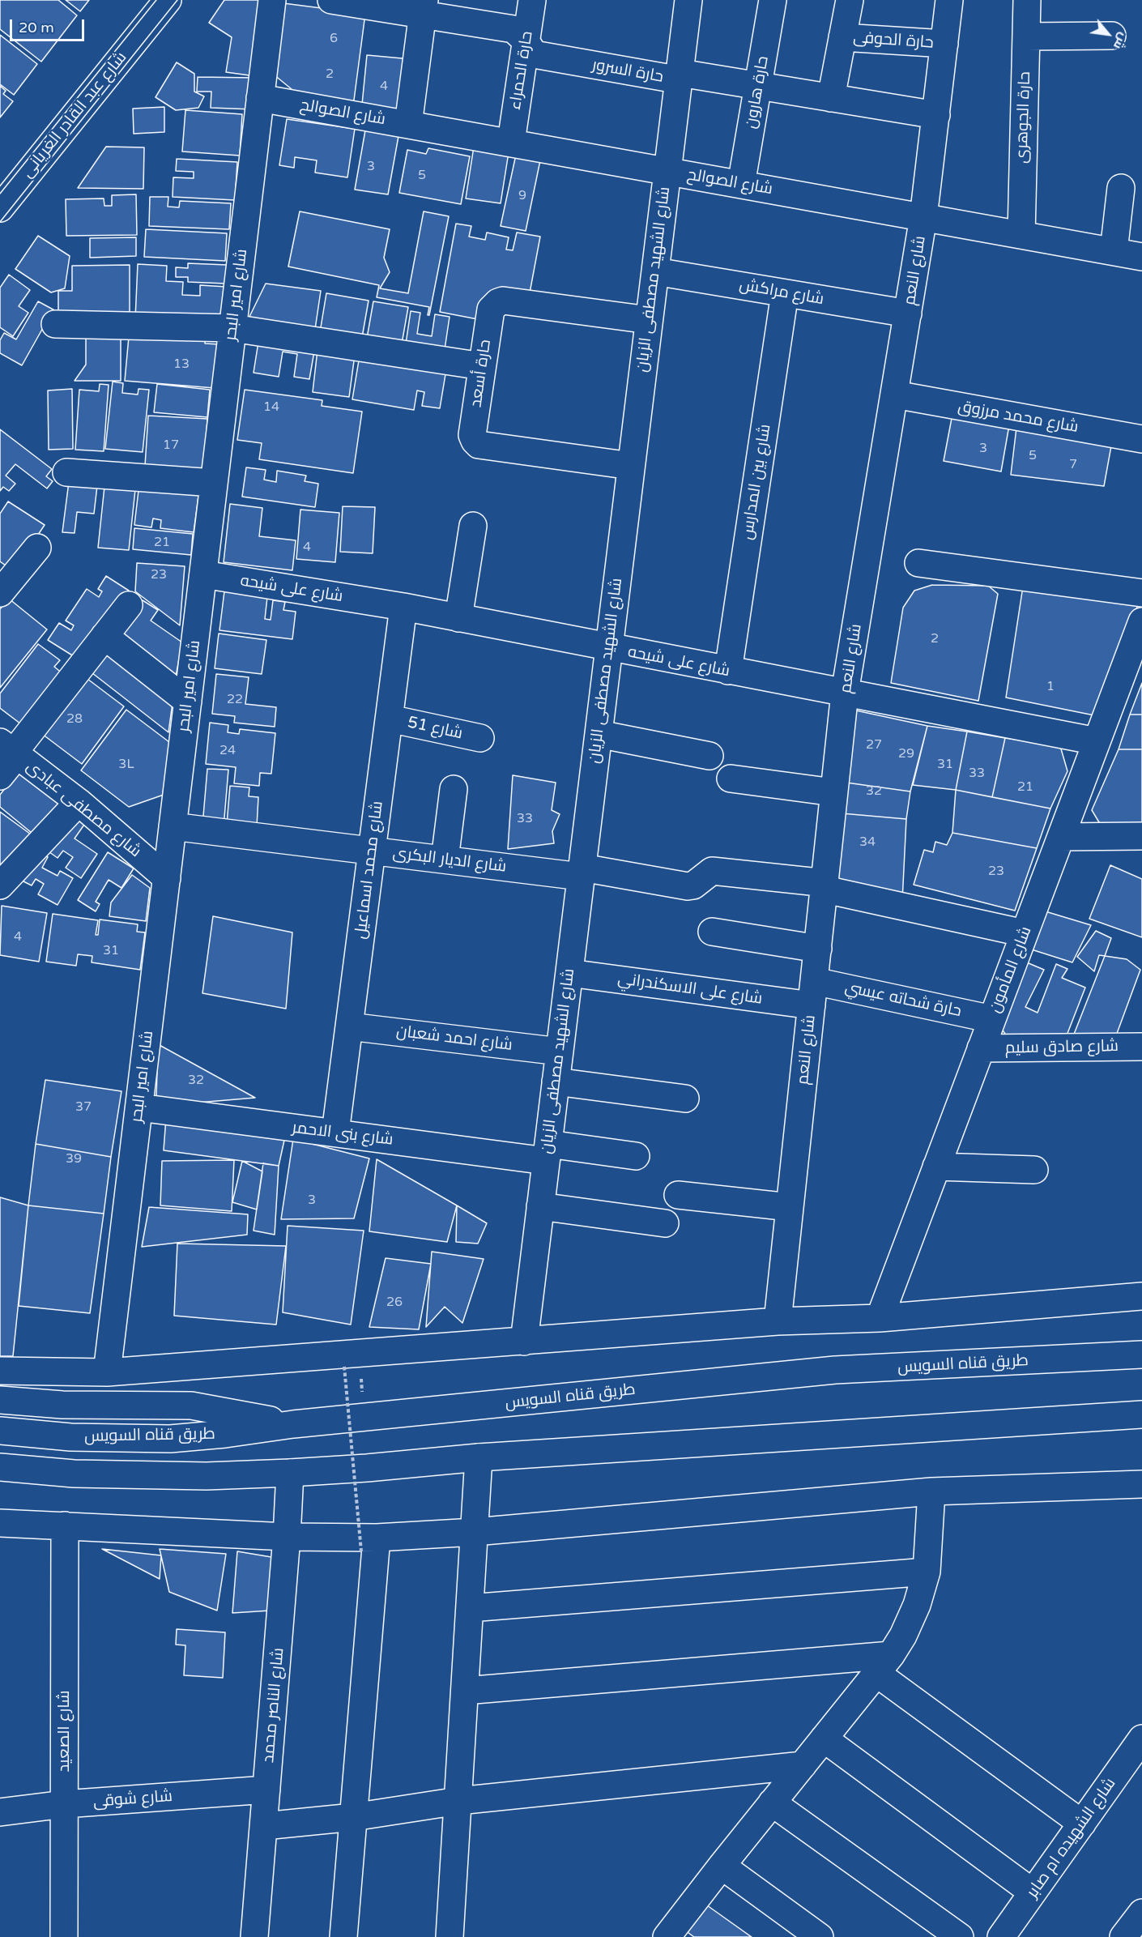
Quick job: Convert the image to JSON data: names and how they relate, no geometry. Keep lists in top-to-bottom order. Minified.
{"streets":{"main road":["حارة الحوفى","حارة الحمراء","حارة السرور","حارة هارون","شارع الصوالح","شارع عبد القادر الغريانى","حارة الجوهرى","شارع النعم","شارع الشهيد مصطفى الزيان","شارع مراكش","شارع امير البحر","حارة أسعد","شارع محمد مرزوق","شارع بين المدارس","شارع على شيحه","شارع 51","شارع مصطفى عبادى","شارع الديار البكرى","شارع محمد اسماعيل","شارع المأمون","شارع على الاسكندراني","حارة شحاته عيسي","شارع احمد شعبان","شارع صادق سليم","شارع بنى الاحمر","طريق قناه السويس","شارع الناصر محمد","شارع الصعيد","شارع شوقى","شارع الشهيده ام صابر"]},"crossings":[["حارة الحوفى","شارع النعم"],["حارة الحمراء","حارة السرور"],["حارة الحمراء","شارع الصوالح"],["حارة السرور","حارة هارون"],["حارة السرور","شارع النعم"],["حارة السرور","شارع الشهيد مصطفى الزيان"],["حارة هارون","شارع الصوالح"],["شارع الصوالح","حارة الجوهرى"],["شارع الصوالح","شارع النعم"],["شارع الصوالح","شارع الشهيد مصطفى الزيان"],["شارع الصوالح","شارع امير البحر"],["شارع النعم","شارع مراكش"],["شارع النعم","شارع محمد مرزوق"],["شارع النعم","شارع على شيحه"],["شارع النعم","شارع الديار البكرى"],["شارع النعم","شارع على الاسكندراني"],["شارع النعم","حارة شحاته عيسي"],["شارع الشهيد مصطفى الزيان","شارع مراكش"],["شارع الشهيد مصطفى الزيان","حارة أسعد"],["شارع الشهيد مصطفى الزيان","شارع على شيحه"],["شارع الشهيد مصطفى الزيان","شارع الديار البكرى"],["شارع الشهيد مصطفى الزيان","شارع على الاسكندراني"],["شارع الشهيد مصطفى الزيان","شارع احمد شعبان"],["شارع الشهيد مصطفى الزيان","شارع بنى الاحمر"],["شارع مراكش","شارع بين المدارس"],["شارع امير البحر","شارع على شيحه"],["شارع امير البحر","شارع مصطفى عبادى"],["شارع امير البحر","شارع الديار البكرى"],["شارع امير البحر","شارع بنى الاحمر"],["شارع بين المدارس","شارع على شيحه"],["شارع على شيحه","شارع محمد اسماعيل"],["شارع على شيحه","شارع المأمون"],["شارع 51","شارع محمد اسماعيل"],["شارع الديار البكرى","شارع محمد اسماعيل"],["شارع الديار البكرى","شارع المأمون"],["شارع محمد اسماعيل","شارع احمد شعبان"],["شارع محمد اسماعيل","شارع بنى الاحمر"],["شارع المأمون","حارة شحاته عيسي"],["شارع المأمون","شارع صادق سليم"],["شارع على الاسكندراني","حارة شحاته عيسي"],["شارع الناصر محمد","شارع شوقى"],["شارع الصعيد","شارع شوقى"]],"house_numbers":["6","2","4","3","5","9","13","14","17","3","5","7","21","4","23","2","1","22","28","27","24","29","3L","31","33","21","32","33","34","23","4","31","32","37","39","3","26"],"scale_bar":"20 m","north":"bottom right"}
